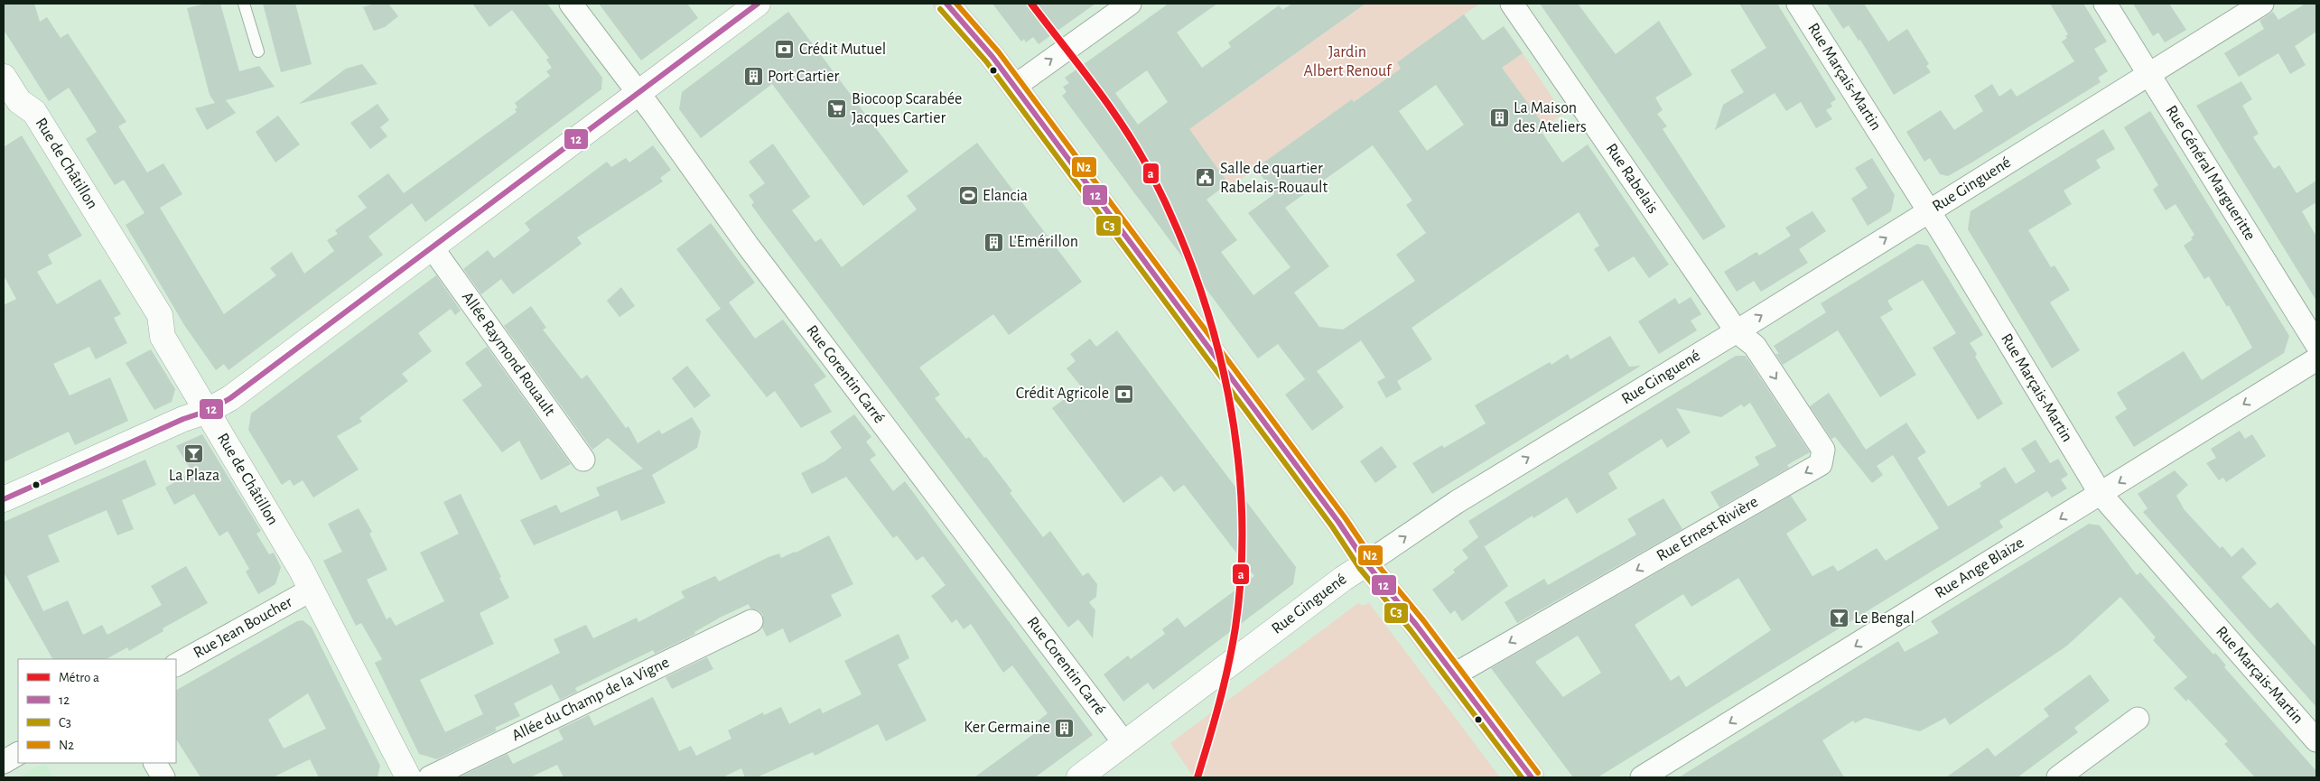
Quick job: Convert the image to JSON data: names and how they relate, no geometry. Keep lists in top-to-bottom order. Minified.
{"streets":{"street":["Rue Marçais-Martin","Rue de Châtillon","Rue Général Margueritte","Rue Rabelais","Rue Ginguené","Allée Raymond Rouault","Rue Corentin Carré","Rue Ernest Rivière","Rue Ange Blaize","Rue Jean Boucher","Allée du Champ de la Vigne"]},"crossings":[["Rue Marçais-Martin","Rue Ginguené"],["Rue Marçais-Martin","Rue Ange Blaize"],["Rue de Châtillon","Rue Jean Boucher"],["Rue Général Margueritte","Rue Ginguené"],["Rue Rabelais","Rue Ginguené"],["Rue Rabelais","Rue Ernest Rivière"],["Rue Ginguené","Rue Corentin Carré"],["Rue Ginguené","Rue Ernest Rivière"]],"one_way":["Rue Ginguené","Rue Ange Blaize"],"parks":["Jardin Albert Renouf"],"places":{"bank":["Crédit Mutuel","Crédit Agricole"],"building":["Port Cartier","La Maison des Ateliers","L'Emérillon","Ker Germaine"],"supermarket":["Biocoop Scarabée Jacques Cartier"],"public building":["Salle de quartier Rabelais-Rouault"],"sports":["Elancia"],"bar":["La Plaza","Le Bengal"]},"lines":["metro line a","transit line 12","transit line N2","transit line C3"],"legend":["Métro a","12","C3","N2"]}
